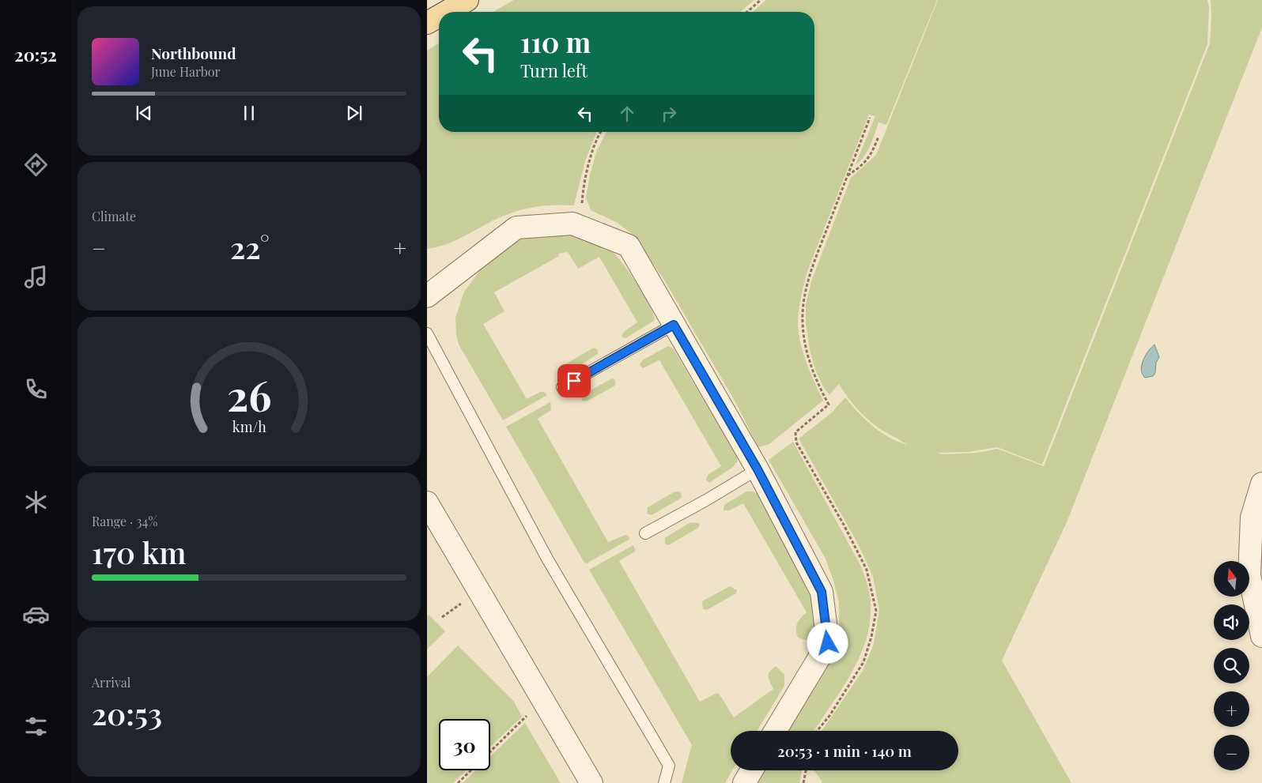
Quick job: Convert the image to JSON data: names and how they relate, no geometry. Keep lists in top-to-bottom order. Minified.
{"north":"top","page":{"tabs":"20:52","turn":["110 m","Turn left"],"song":["Northbound","June Harbor"],"tile":["Climate",["Range · 34%","170 km"],["Arrival","20:53"]],"heat":["−","22°","+"],"map_buttons":["+","−"],"limit":"30","trip":"20:53 · 1 min · 140 m","gauge":["26","km/h"]}}
